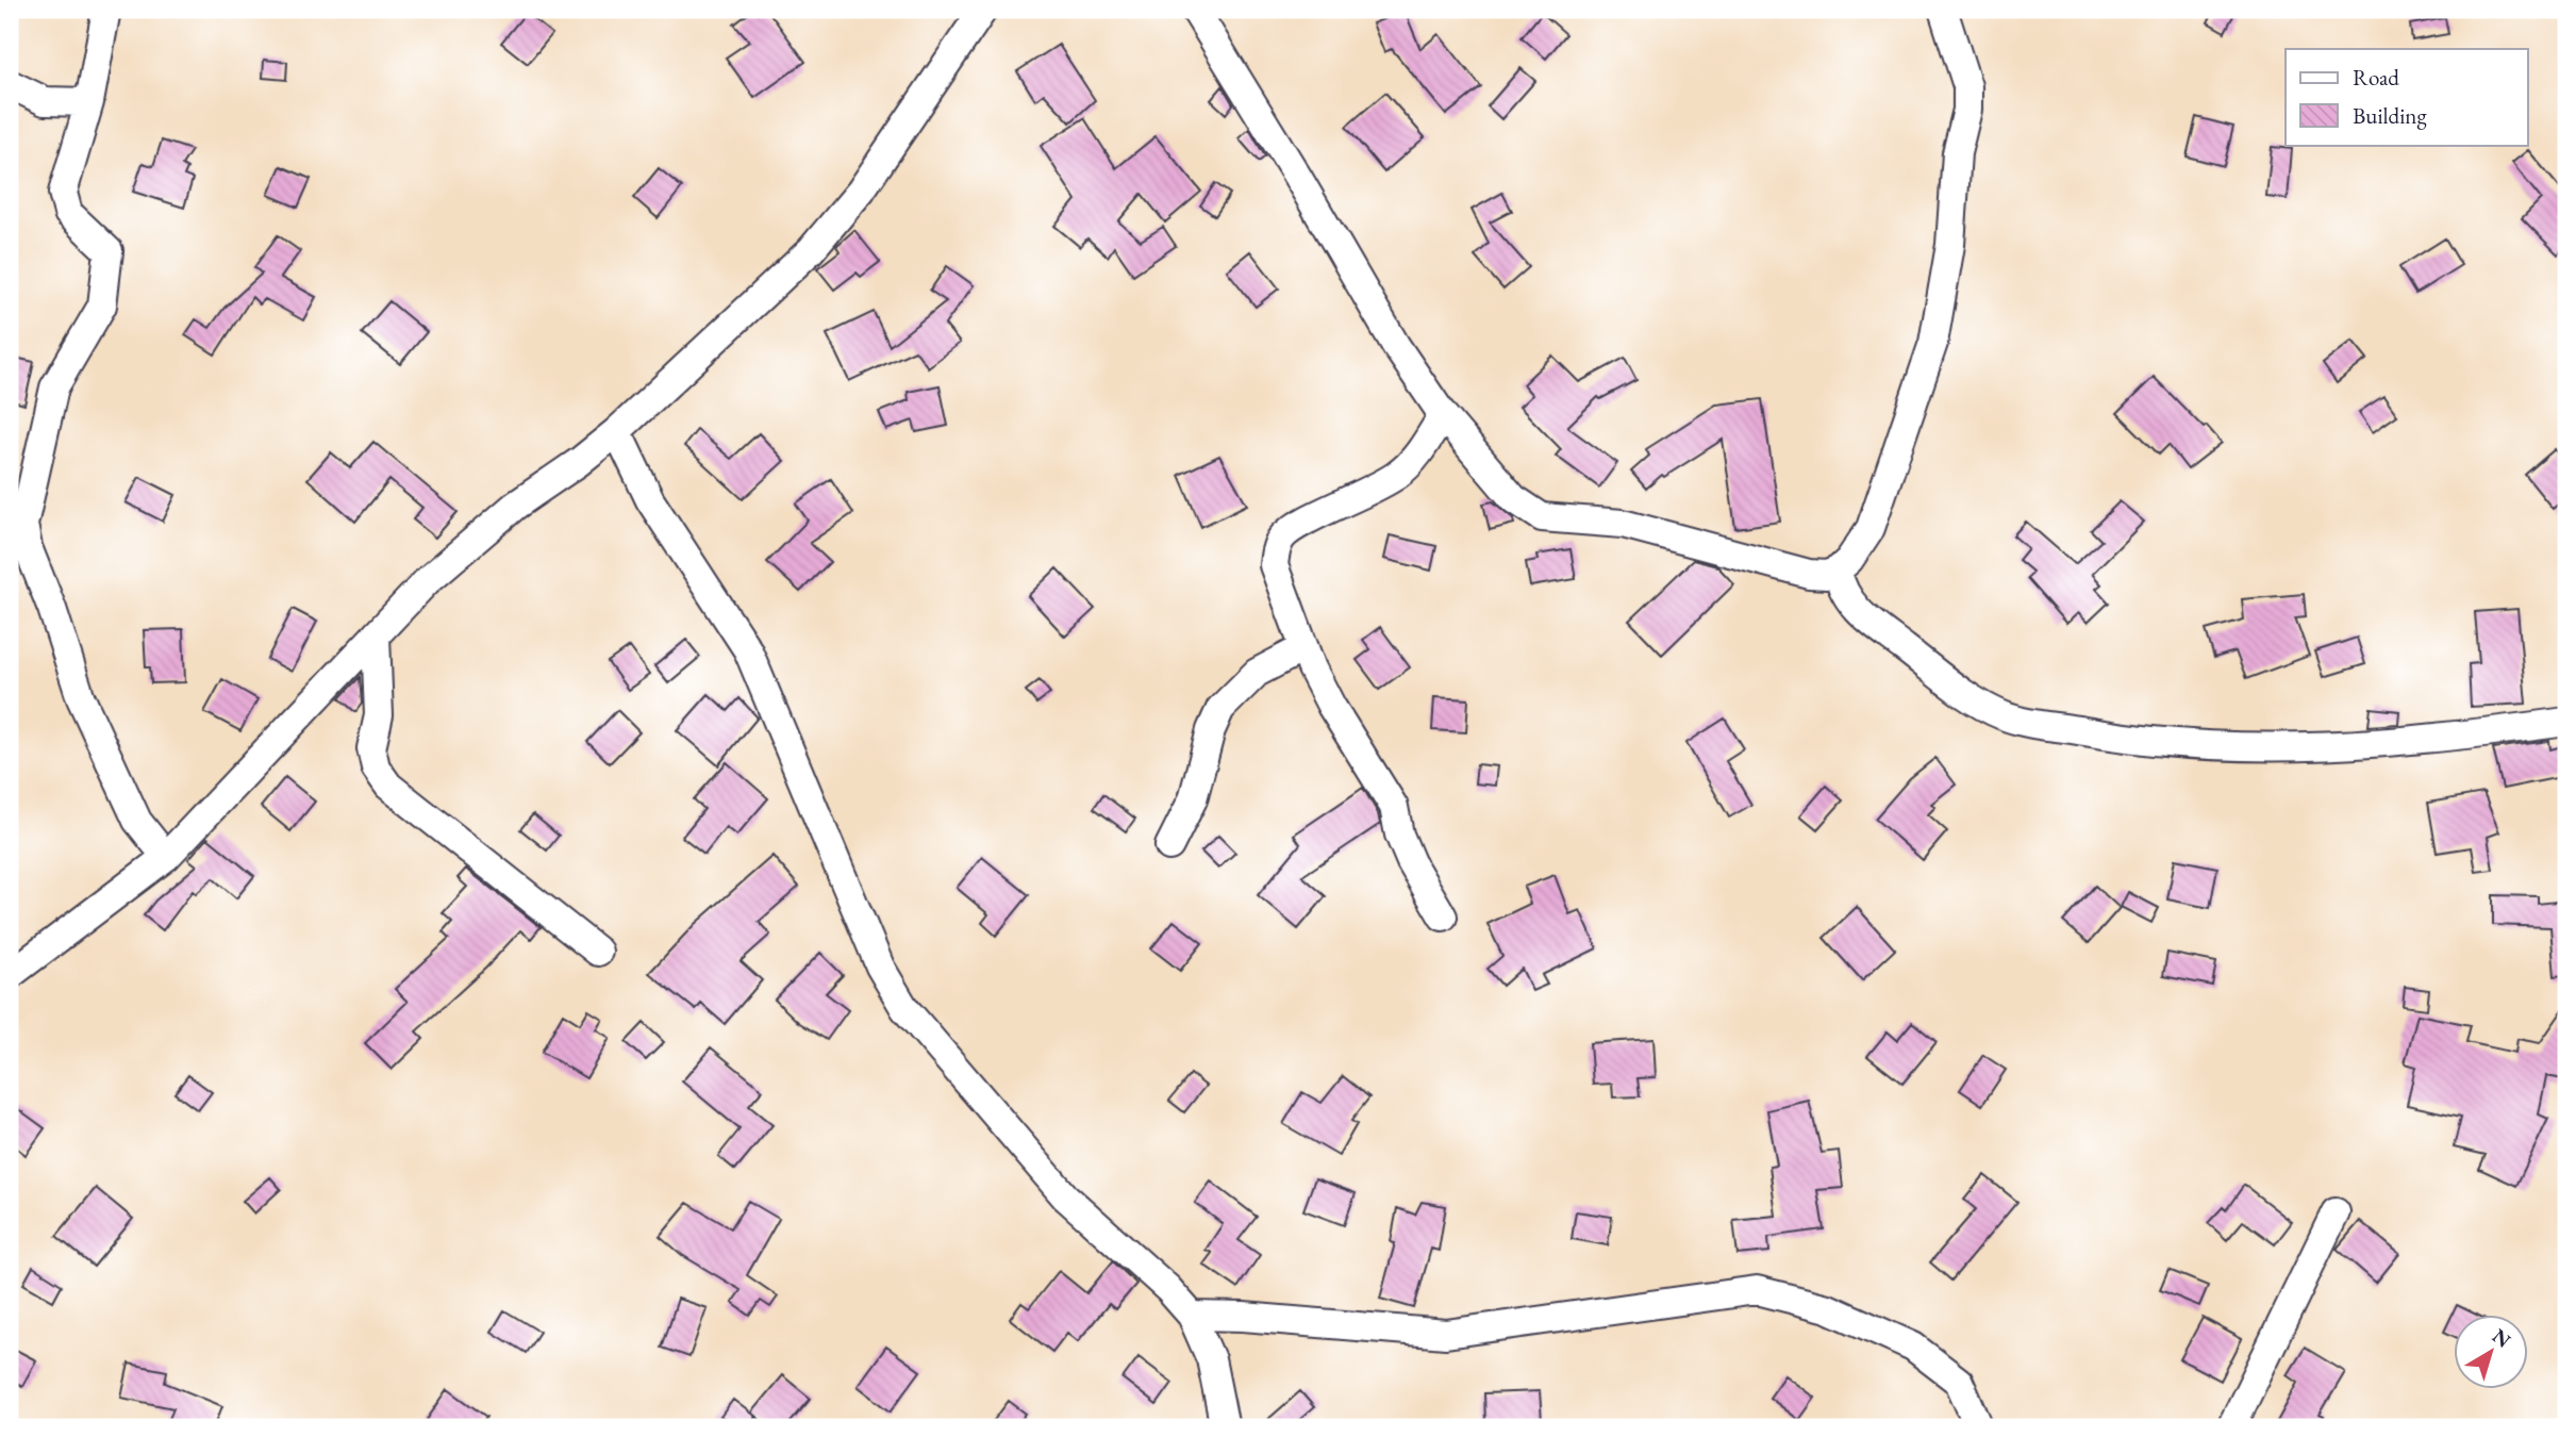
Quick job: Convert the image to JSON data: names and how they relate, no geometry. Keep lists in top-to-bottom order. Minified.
{"legend":["Road","Building"],"north":"top right"}
